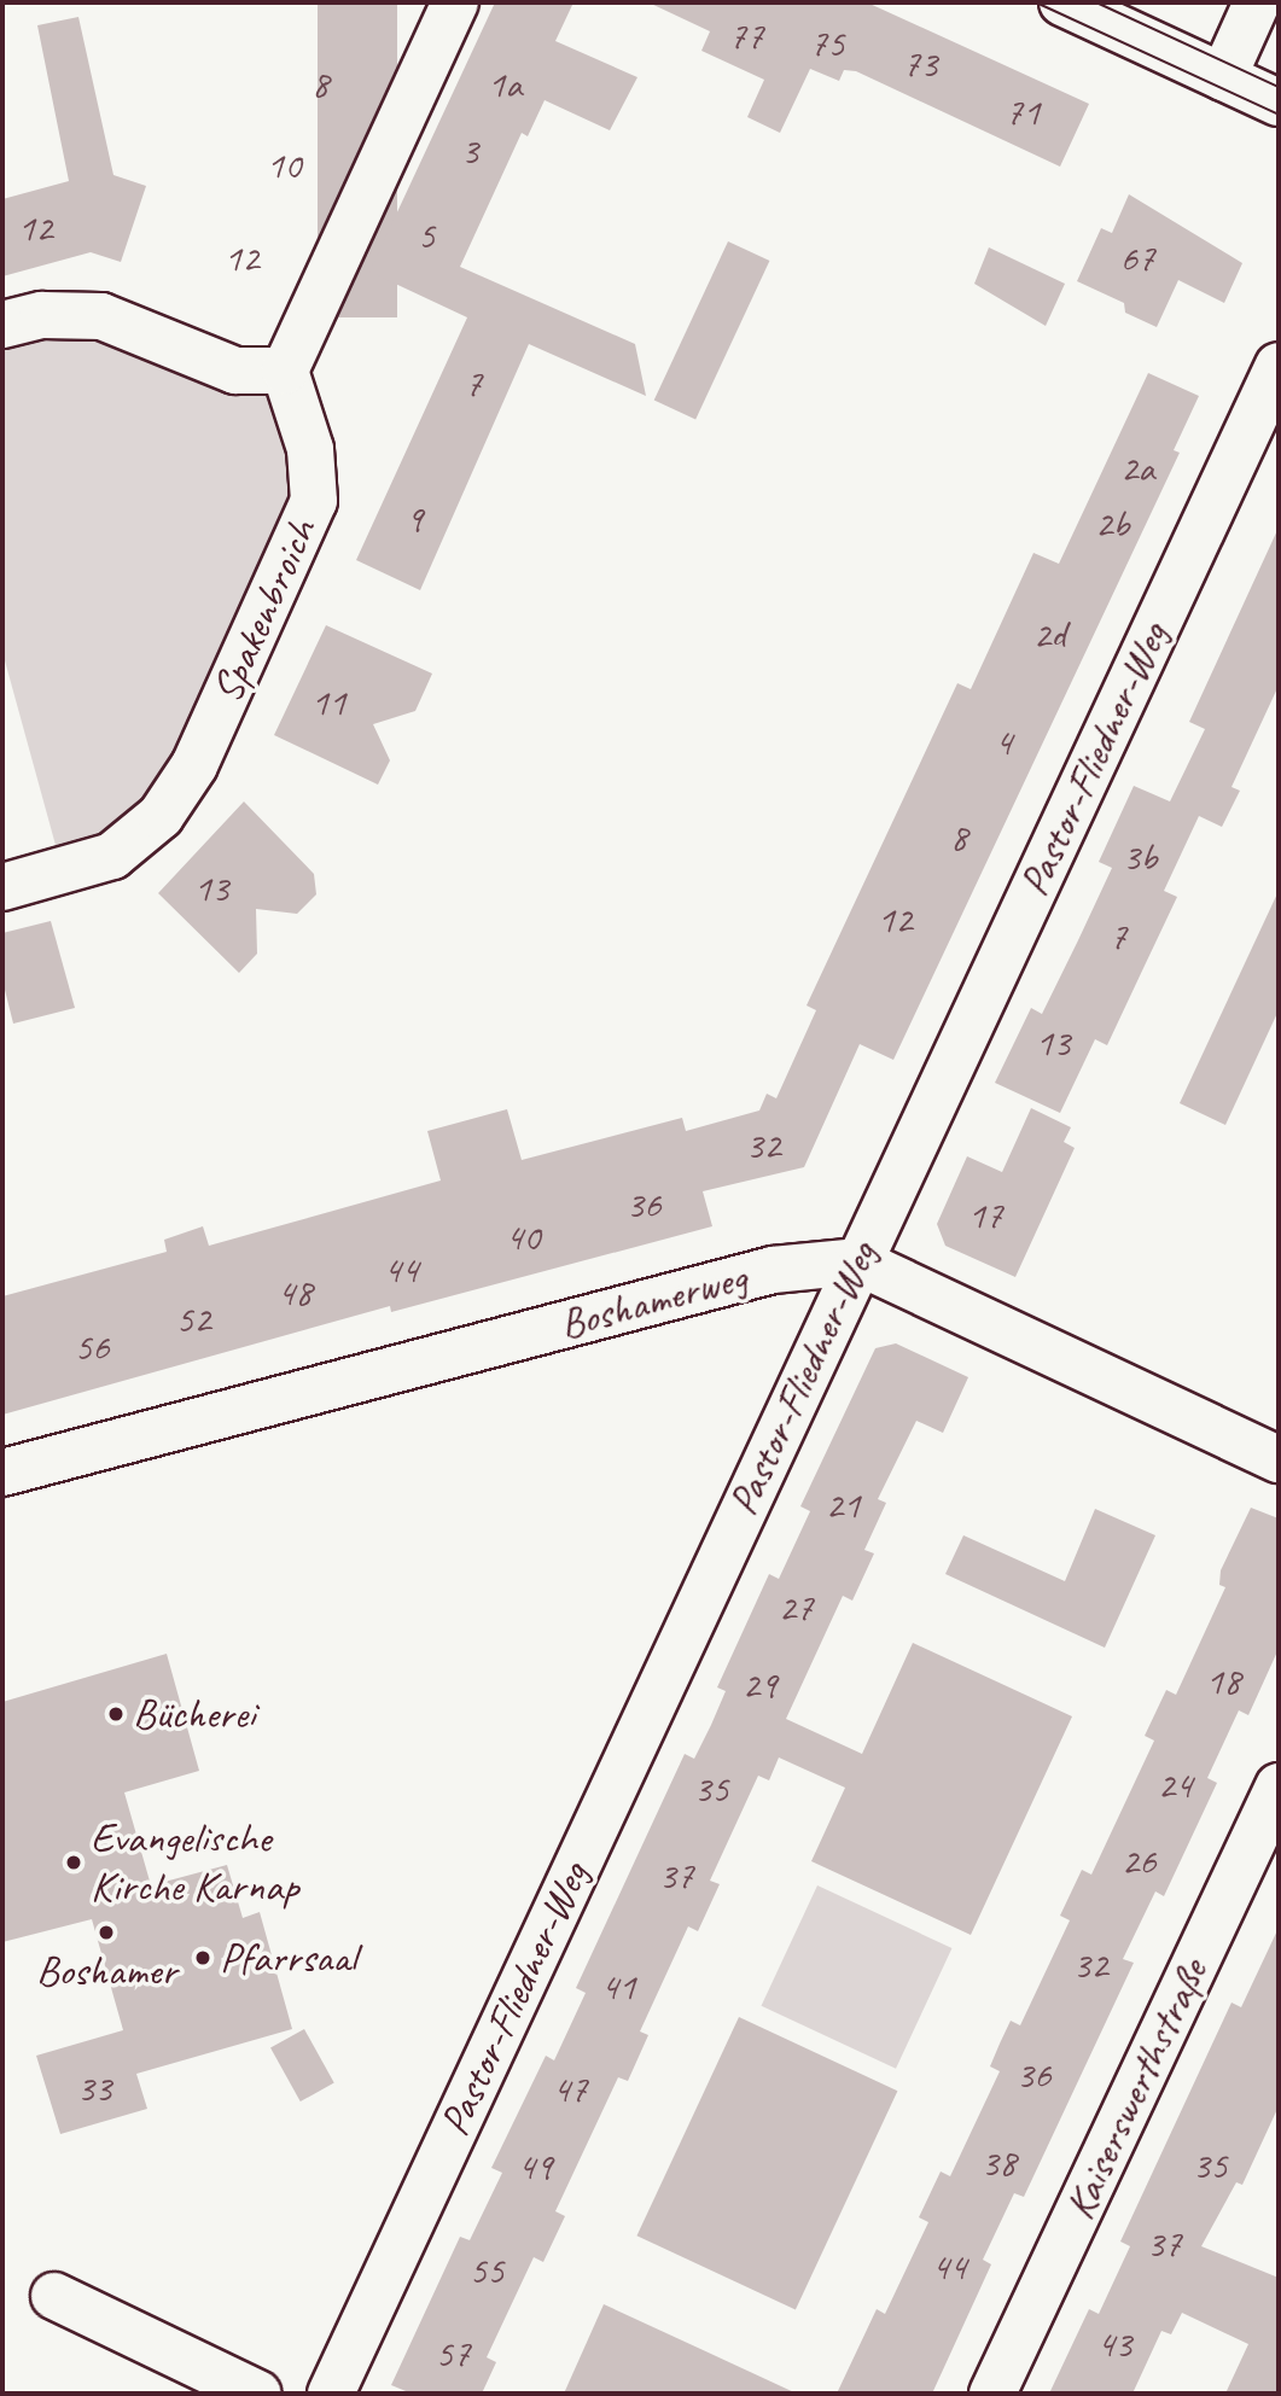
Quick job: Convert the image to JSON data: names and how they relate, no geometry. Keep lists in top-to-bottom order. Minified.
{"streets":{"street":["Spakenbroich","Pastor-Fliedner-Weg","Boshamerweg","Kaiserswerthstraße"]},"crossings":[["Pastor-Fliedner-Weg","Boshamerweg"]],"places":["Bücherei","Evangelische Kirche Karnap","Boshamer","Pfarrsaal"],"house_numbers":["77","75","73","8","1a","71","3","10","12","5","12","67","7","2a","9","2b","2d","11","4","8","3b","13","12","7","13","32","36","17","40","44","48","52","56","21","27","18","29","24","35","26","37","32","41","36","33","47","38","35","49","37","44","55","43","57"]}
